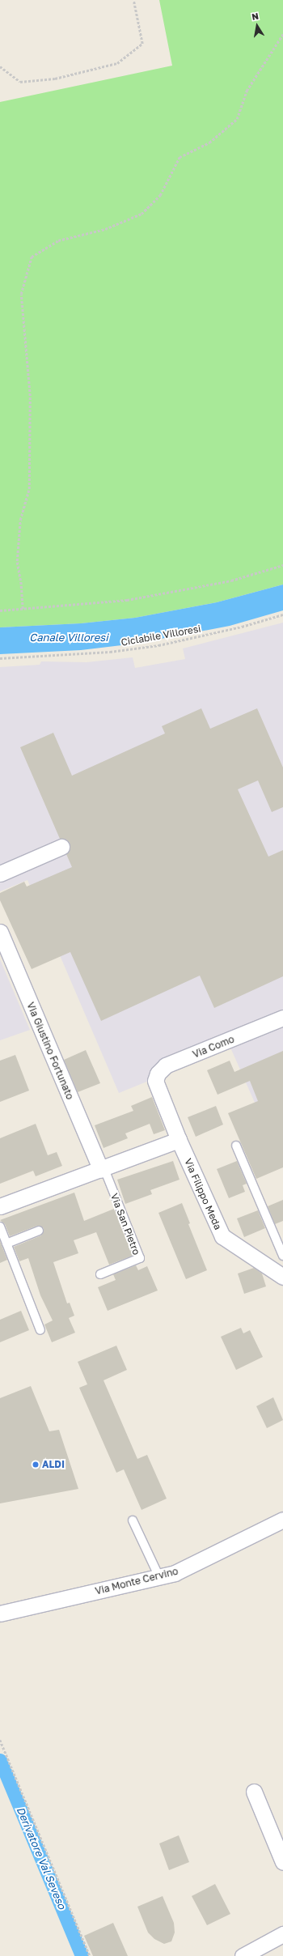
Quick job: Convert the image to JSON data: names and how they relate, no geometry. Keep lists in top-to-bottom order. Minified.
{"streets":{"street":["Via Como","Via Giustino Fortunato","Via Filippo Meda","Via Monte Cervino"],"lane":["Via San Pietro"],"path":["Ciclabile Villoresi"]},"crossings":[["Via Como","Via Filippo Meda"],["Via Giustino Fortunato","Via San Pietro"]],"water":["Canale Villoresi","Derivatore Val Seveso"],"places":["ALDI"],"north":"top"}
